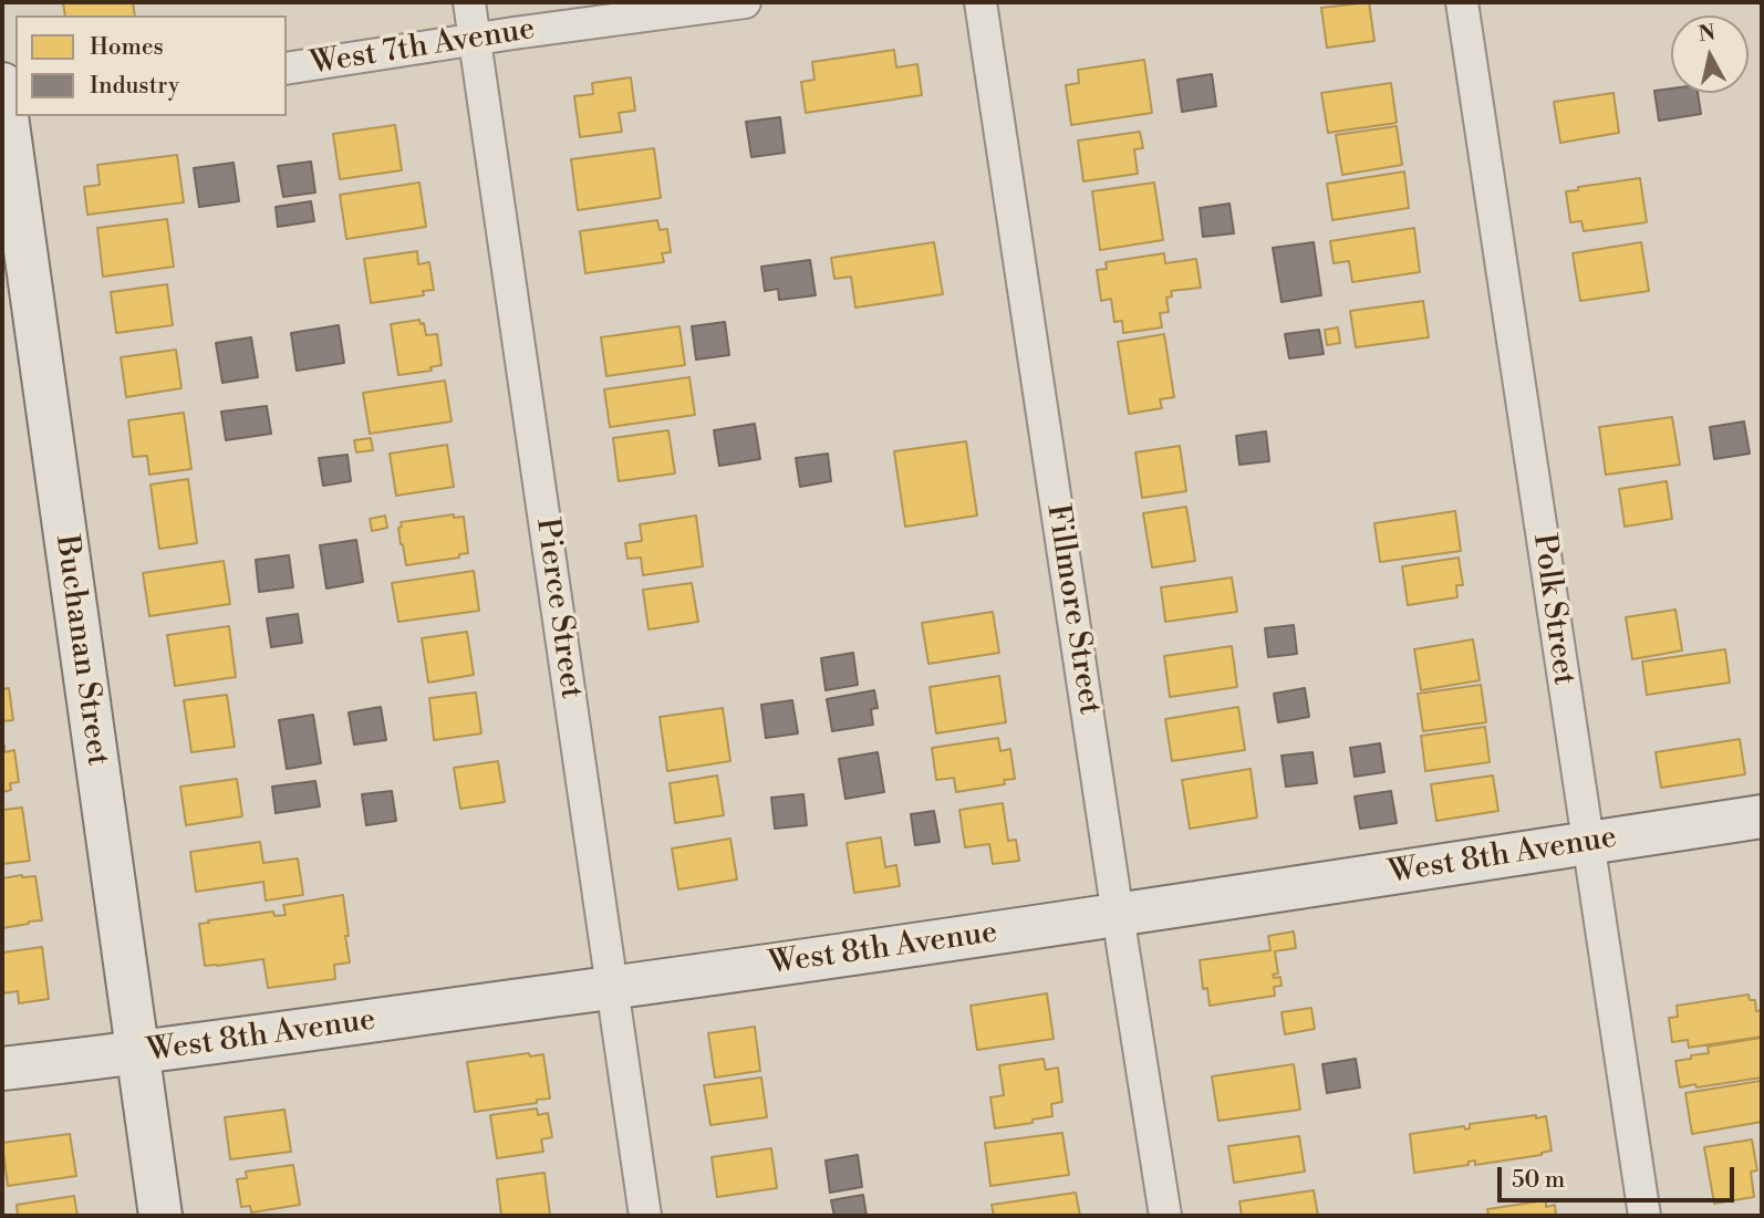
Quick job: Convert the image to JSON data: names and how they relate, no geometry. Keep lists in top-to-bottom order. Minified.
{"streets":{"street":["West 7th Avenue","Pierce Street","Fillmore Street","Polk Street","Buchanan Street","West 8th Avenue"]},"crossings":[["West 7th Avenue","Pierce Street"],["Pierce Street","West 8th Avenue"],["Fillmore Street","West 8th Avenue"],["Polk Street","West 8th Avenue"],["Buchanan Street","West 8th Avenue"]],"legend":["Homes","Industry"],"scale_bar":"50 m","north":"top"}
